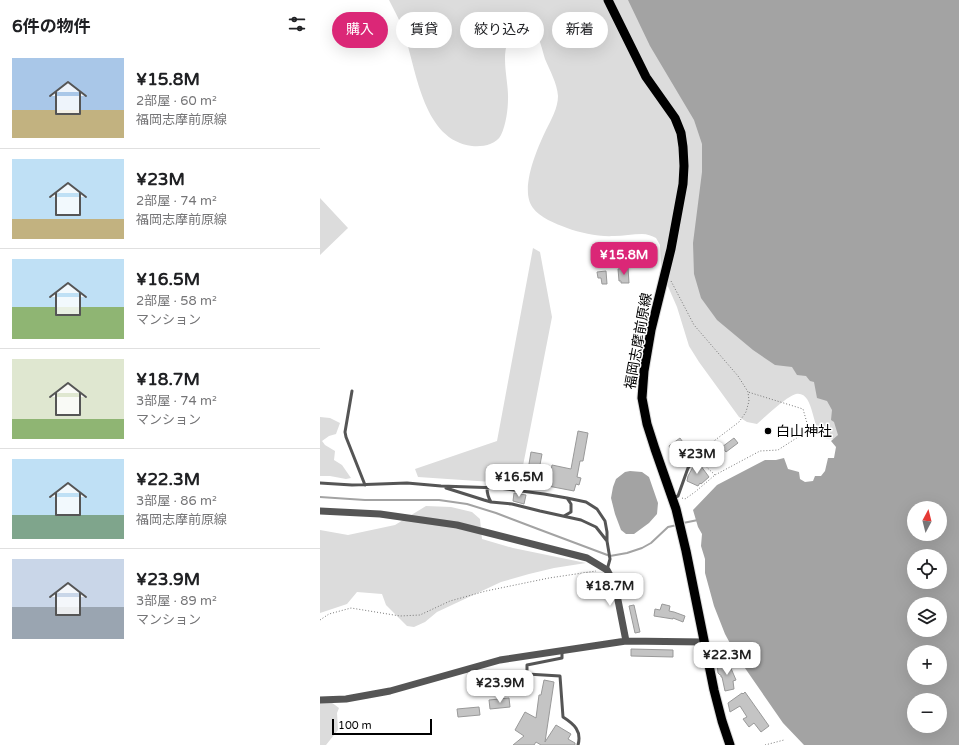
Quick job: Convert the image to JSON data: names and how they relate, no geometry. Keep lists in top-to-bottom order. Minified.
{"streets":{"main road":["福岡志摩前原線"]},"places":["白山神社"],"scale_bar":"100 m","north":"top","page":{"heading":"6件の物件","chip":["購入","賃貸","絞り込み","新着"],"list":[{"name":"¥15.8M","note":"2部屋 · 60 m² · 福岡志摩前原線"},{"name":"¥23M","note":"2部屋 · 74 m² · 福岡志摩前原線"},{"name":"¥16.5M","note":"2部屋 · 58 m² · マンション"},{"name":"¥18.7M","note":"3部屋 · 74 m² · マンション"},{"name":"¥22.3M","note":"3部屋 · 86 m² · 福岡志摩前原線"},{"name":"¥23.9M","note":"3部屋 · 89 m² · マンション"}],"price":["¥15.8M","¥23M","¥16.5M","¥18.7M","¥22.3M","¥23.9M"],"map_buttons":["+","−"],"scale":"100 m"}}
